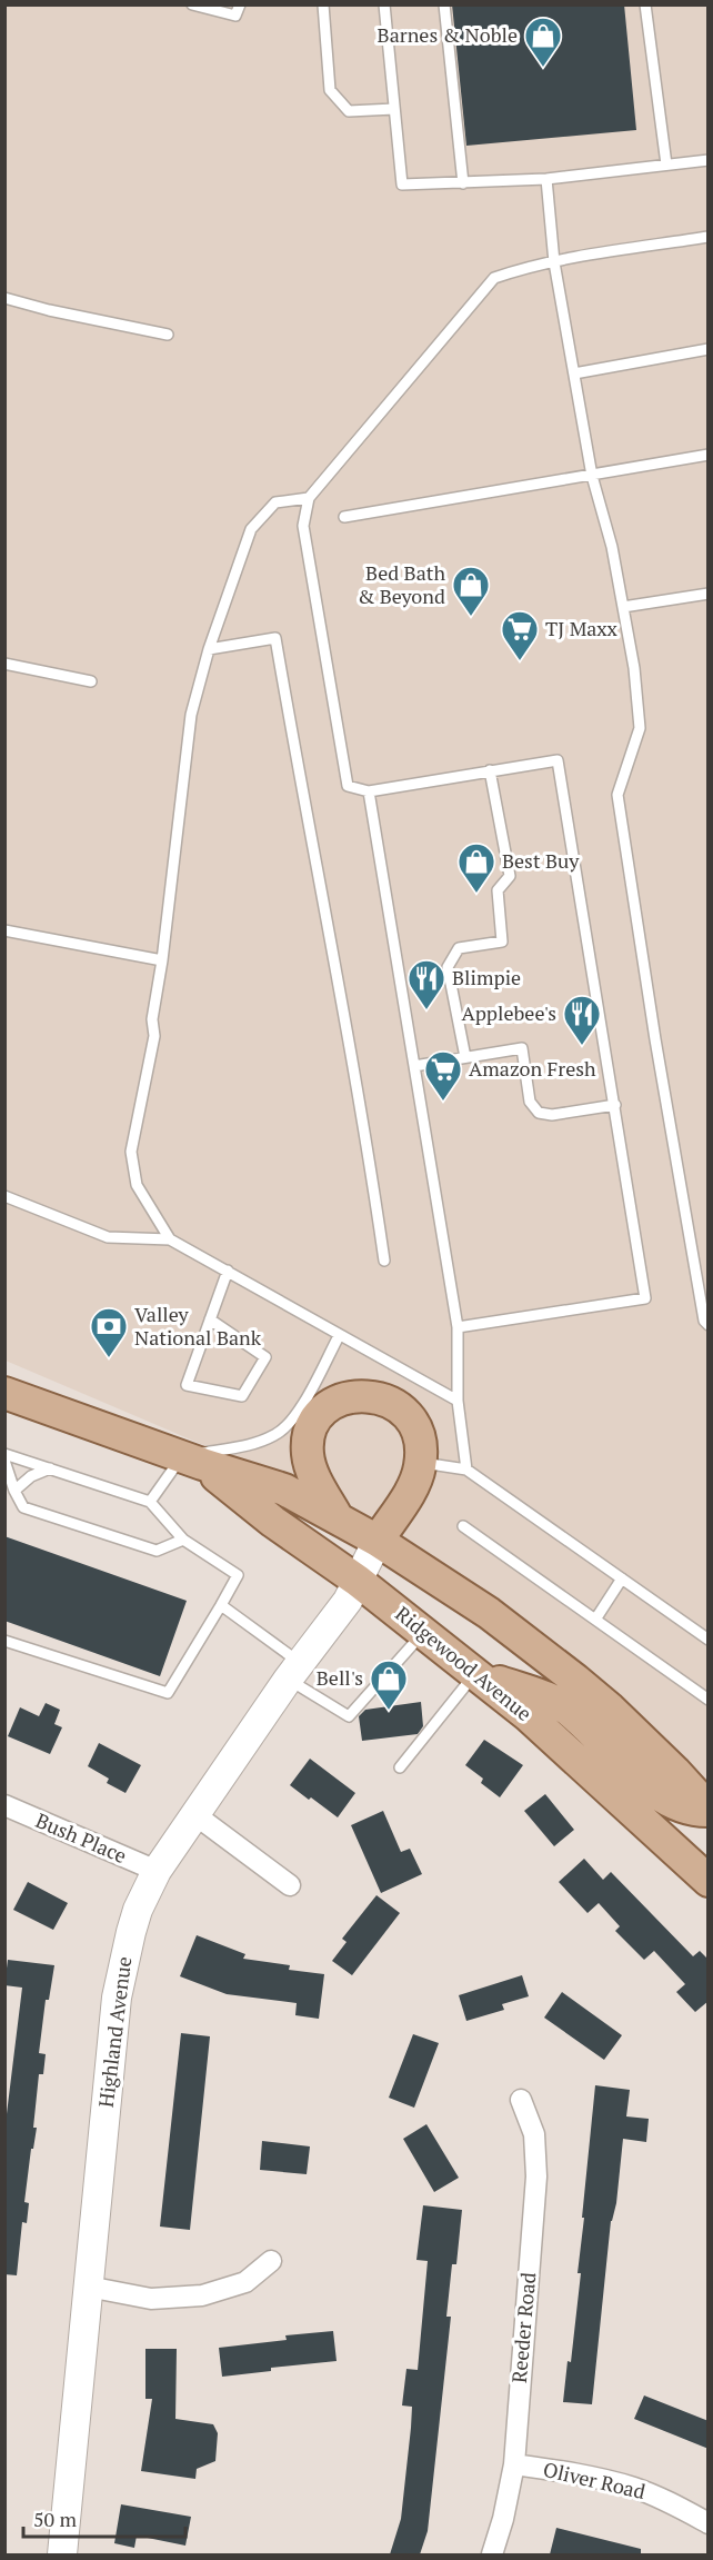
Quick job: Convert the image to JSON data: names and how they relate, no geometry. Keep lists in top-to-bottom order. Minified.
{"streets":{"main road":["Ridgewood Avenue"],"street":["Bush Place","Highland Avenue","Reeder Road","Oliver Road"]},"crossings":[["Ridgewood Avenue","Highland Avenue"],["Bush Place","Highland Avenue"],["Reeder Road","Oliver Road"]],"places":{"shop":["Barnes & Noble","Bed Bath & Beyond","Best Buy","Bell's"],"supermarket":["TJ Maxx","Amazon Fresh"],"restaurant":["Blimpie","Applebee's"],"bank":["Valley National Bank"]},"scale_bar":"50 m"}
